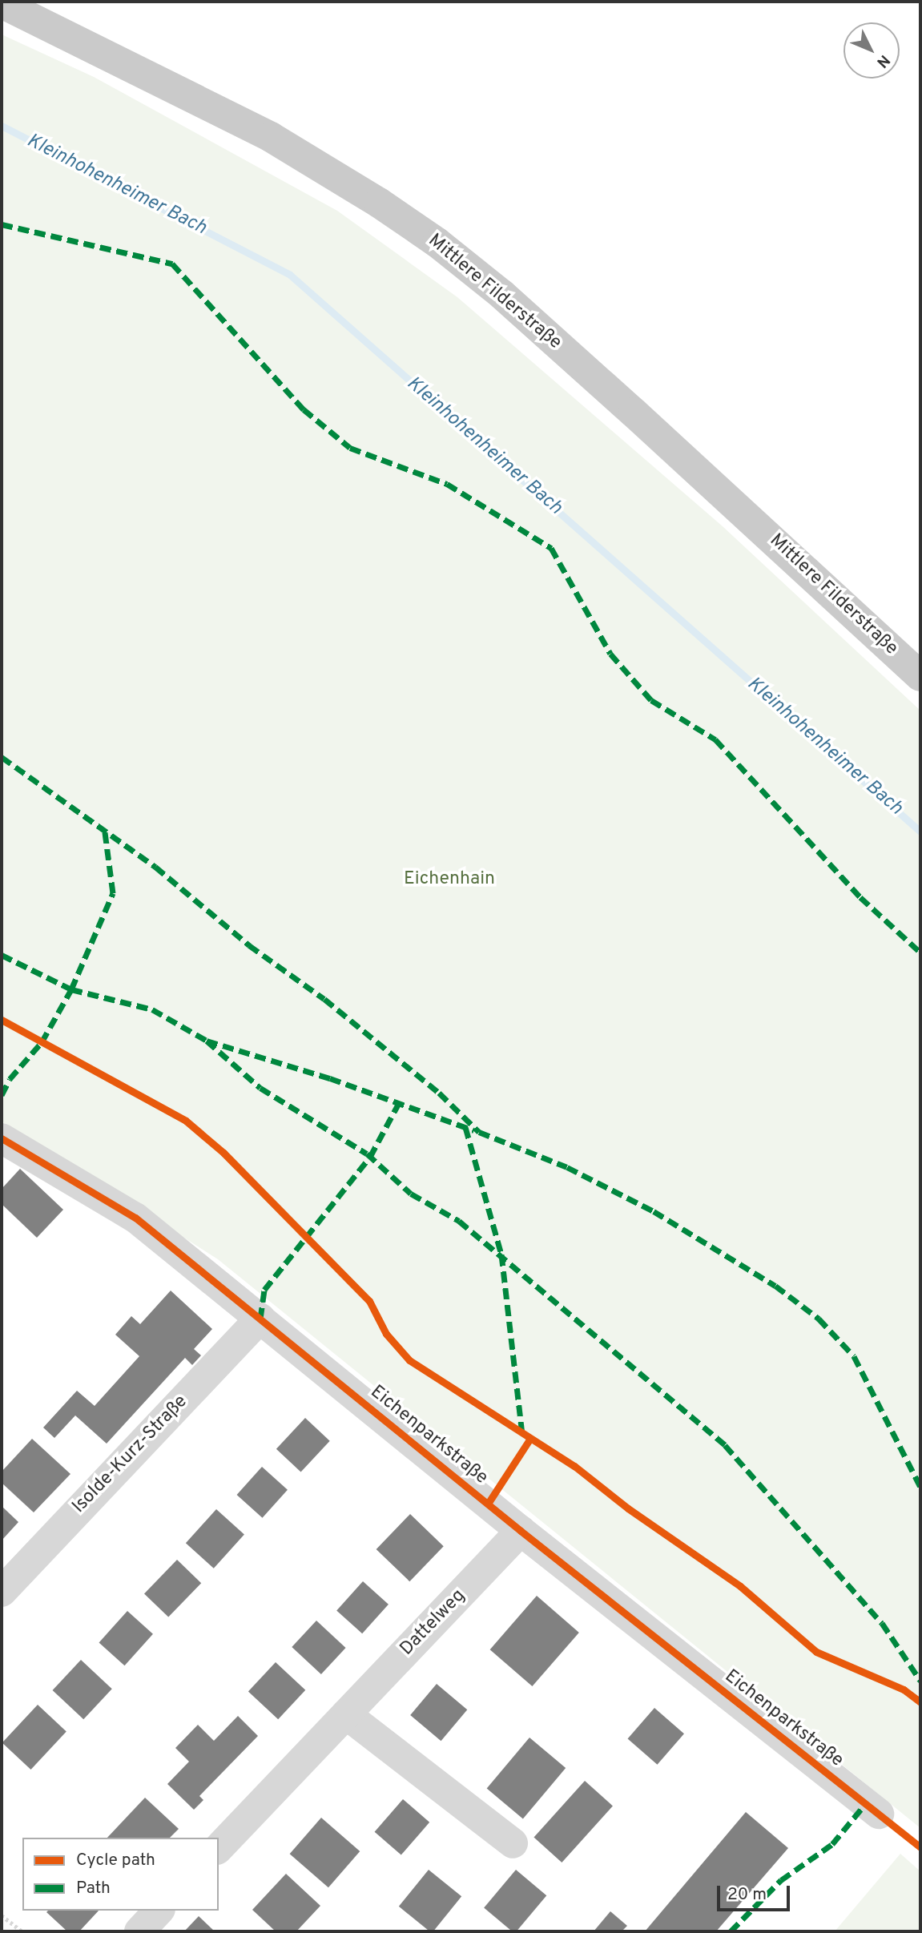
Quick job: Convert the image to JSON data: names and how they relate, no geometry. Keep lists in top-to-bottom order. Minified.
{"streets":{"main road":["Mittlere Filderstraße"],"street":["Eichenparkstraße","Isolde-Kurz-Straße","Dattelweg"]},"crossings":[["Eichenparkstraße","Isolde-Kurz-Straße"],["Eichenparkstraße","Dattelweg"]],"water":["Kleinhohenheimer Bach"],"parks":["Eichenhain"],"legend":["Cycle path","Path"],"scale_bar":"20 m","north":"bottom right"}
